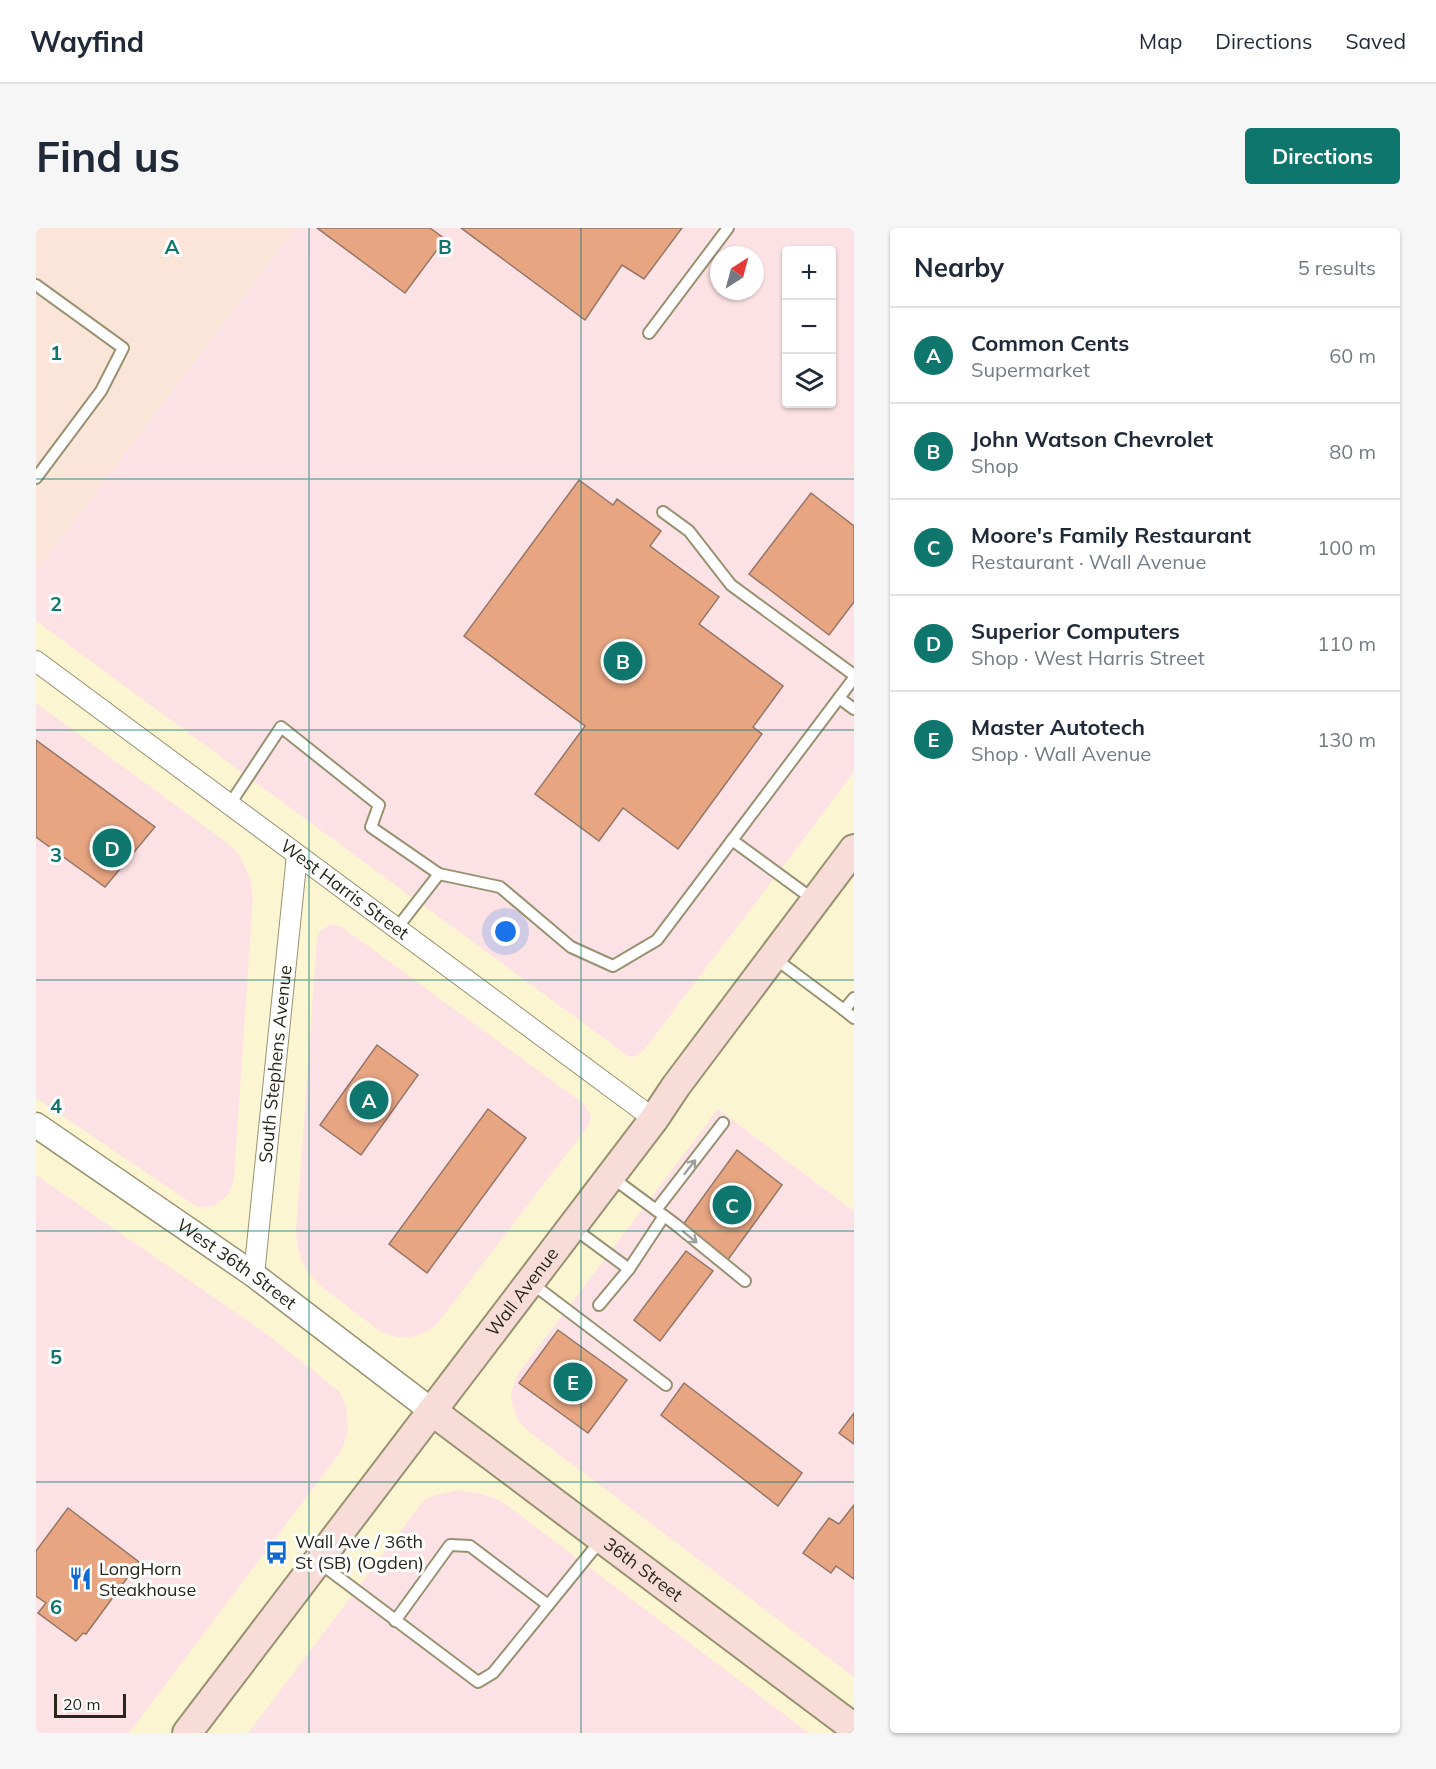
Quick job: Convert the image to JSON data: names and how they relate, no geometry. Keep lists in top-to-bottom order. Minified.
{"streets":{"main road":["Wall Avenue","36th Street"],"street":["West Harris Street","South Stephens Avenue","West 36th Street"]},"crossings":[["West Harris Street","South Stephens Avenue"],["West Harris Street","Wall Avenue"],["South Stephens Avenue","West 36th Street"],["West 36th Street","Wall Avenue"],["West 36th Street","36th Street"],["Wall Avenue","36th Street"]],"places":{"bus stop":["Wall Ave / 36th St (SB) (Ogden)"],"restaurant":["LongHorn Steakhouse"]},"scale_bar":"20 m","north":"top right","page":{"header":"Wayfind","nav":["Map","Directions","Saved"],"buttons":"Directions","title":"Find us","heading":["Nearby","5 results"],"map_buttons":["+","−"],"list":[{"mark":"A","name":"Common Cents","note":"Supermarket","value":"60 m"},{"mark":"B","name":"John Watson Chevrolet","note":"Shop","value":"80 m"},{"mark":"C","name":"Moore's Family Restaurant","note":"Restaurant · Wall Avenue","value":"100 m"},{"mark":"D","name":"Superior Computers","note":"Shop · West Harris Street","value":"110 m"},{"mark":"E","name":"Master Autotech","note":"Shop · Wall Avenue","value":"130 m"}],"pins":["B","D","A","C","E"],"scale":"20 m"},"grid":{"columns":["A","B"],"rows":["1","2","3","4","5","6"]}}
